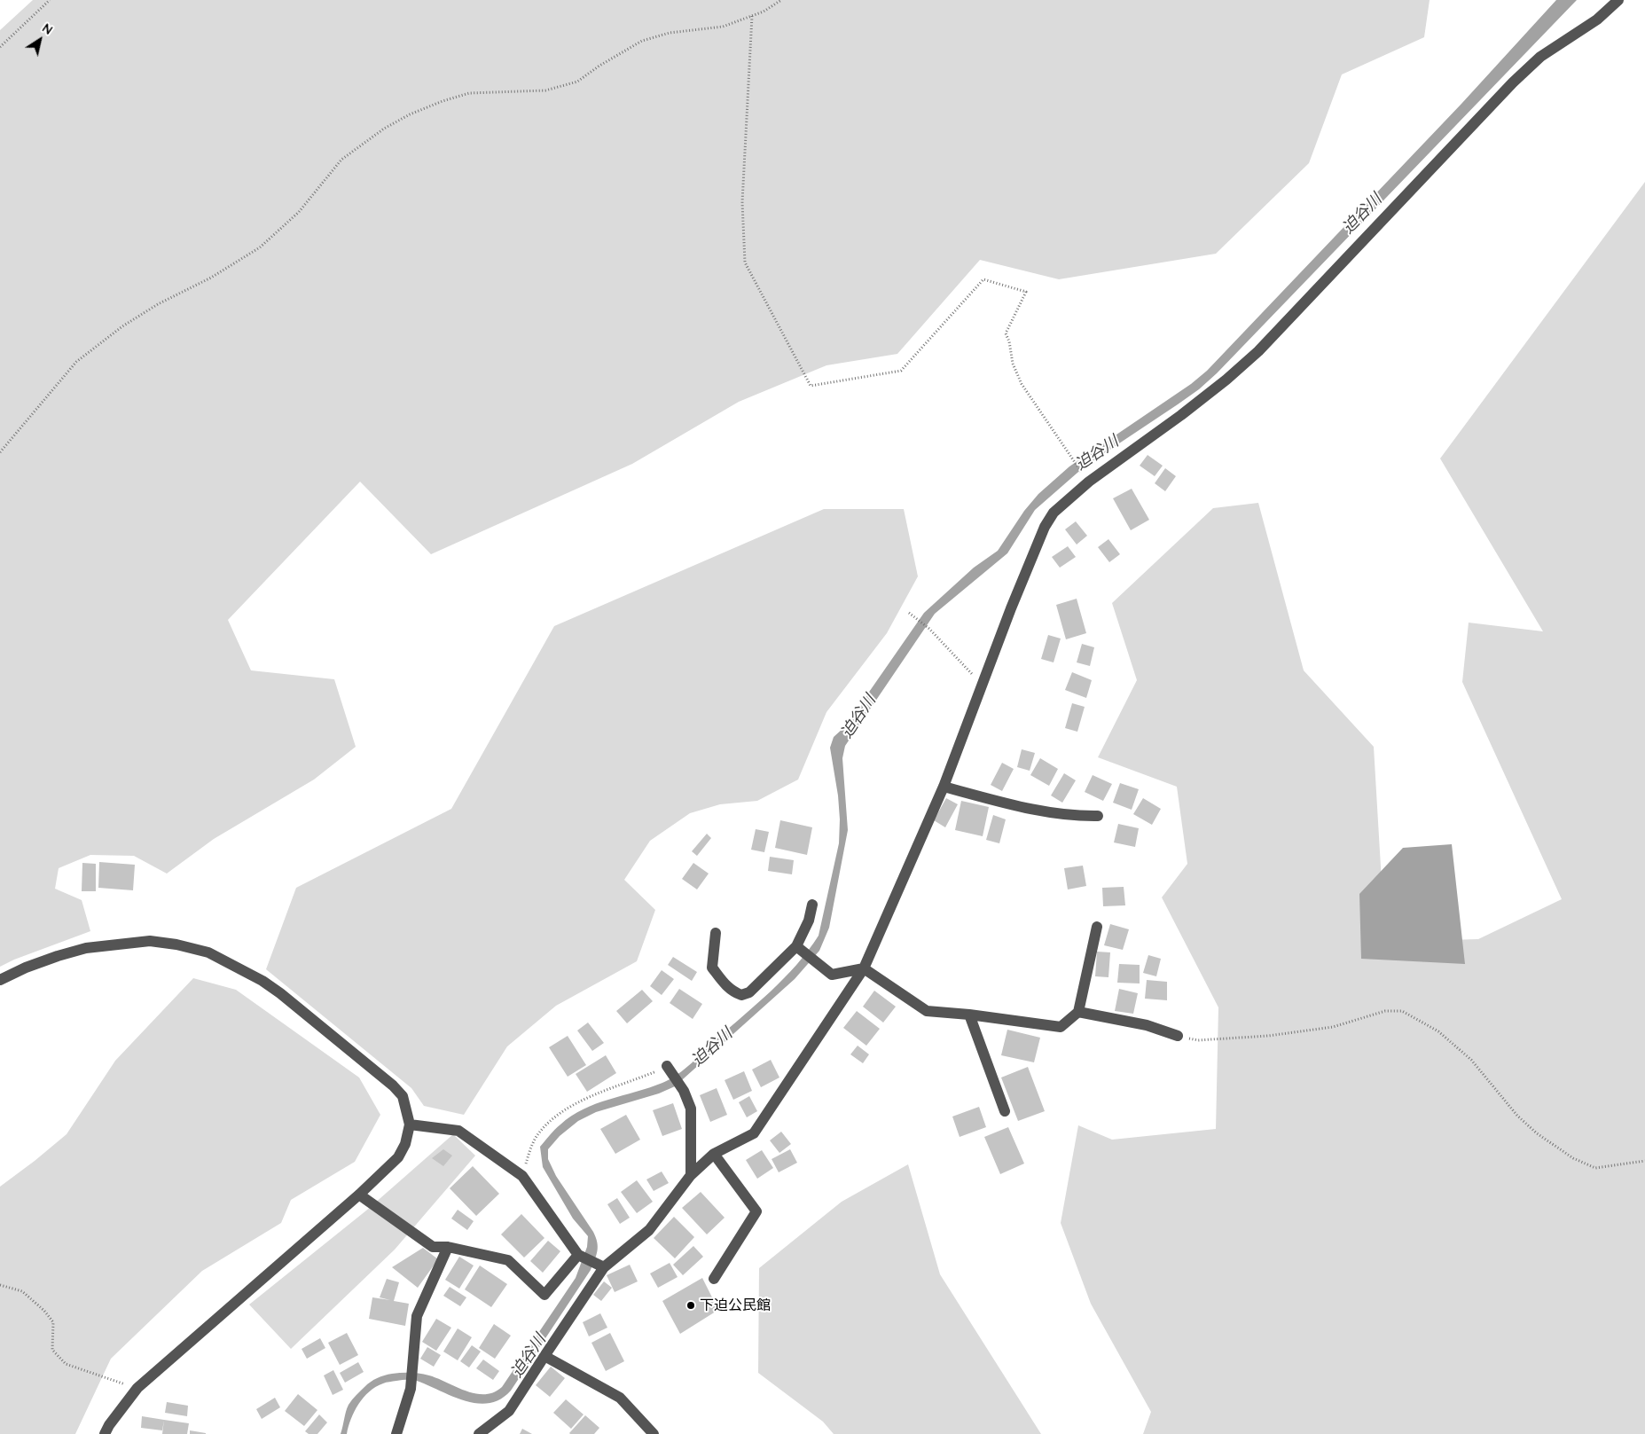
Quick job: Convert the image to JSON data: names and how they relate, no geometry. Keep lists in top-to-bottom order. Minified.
{"water":["迫谷川"],"places":["下迫公民館"],"north":"top right"}
